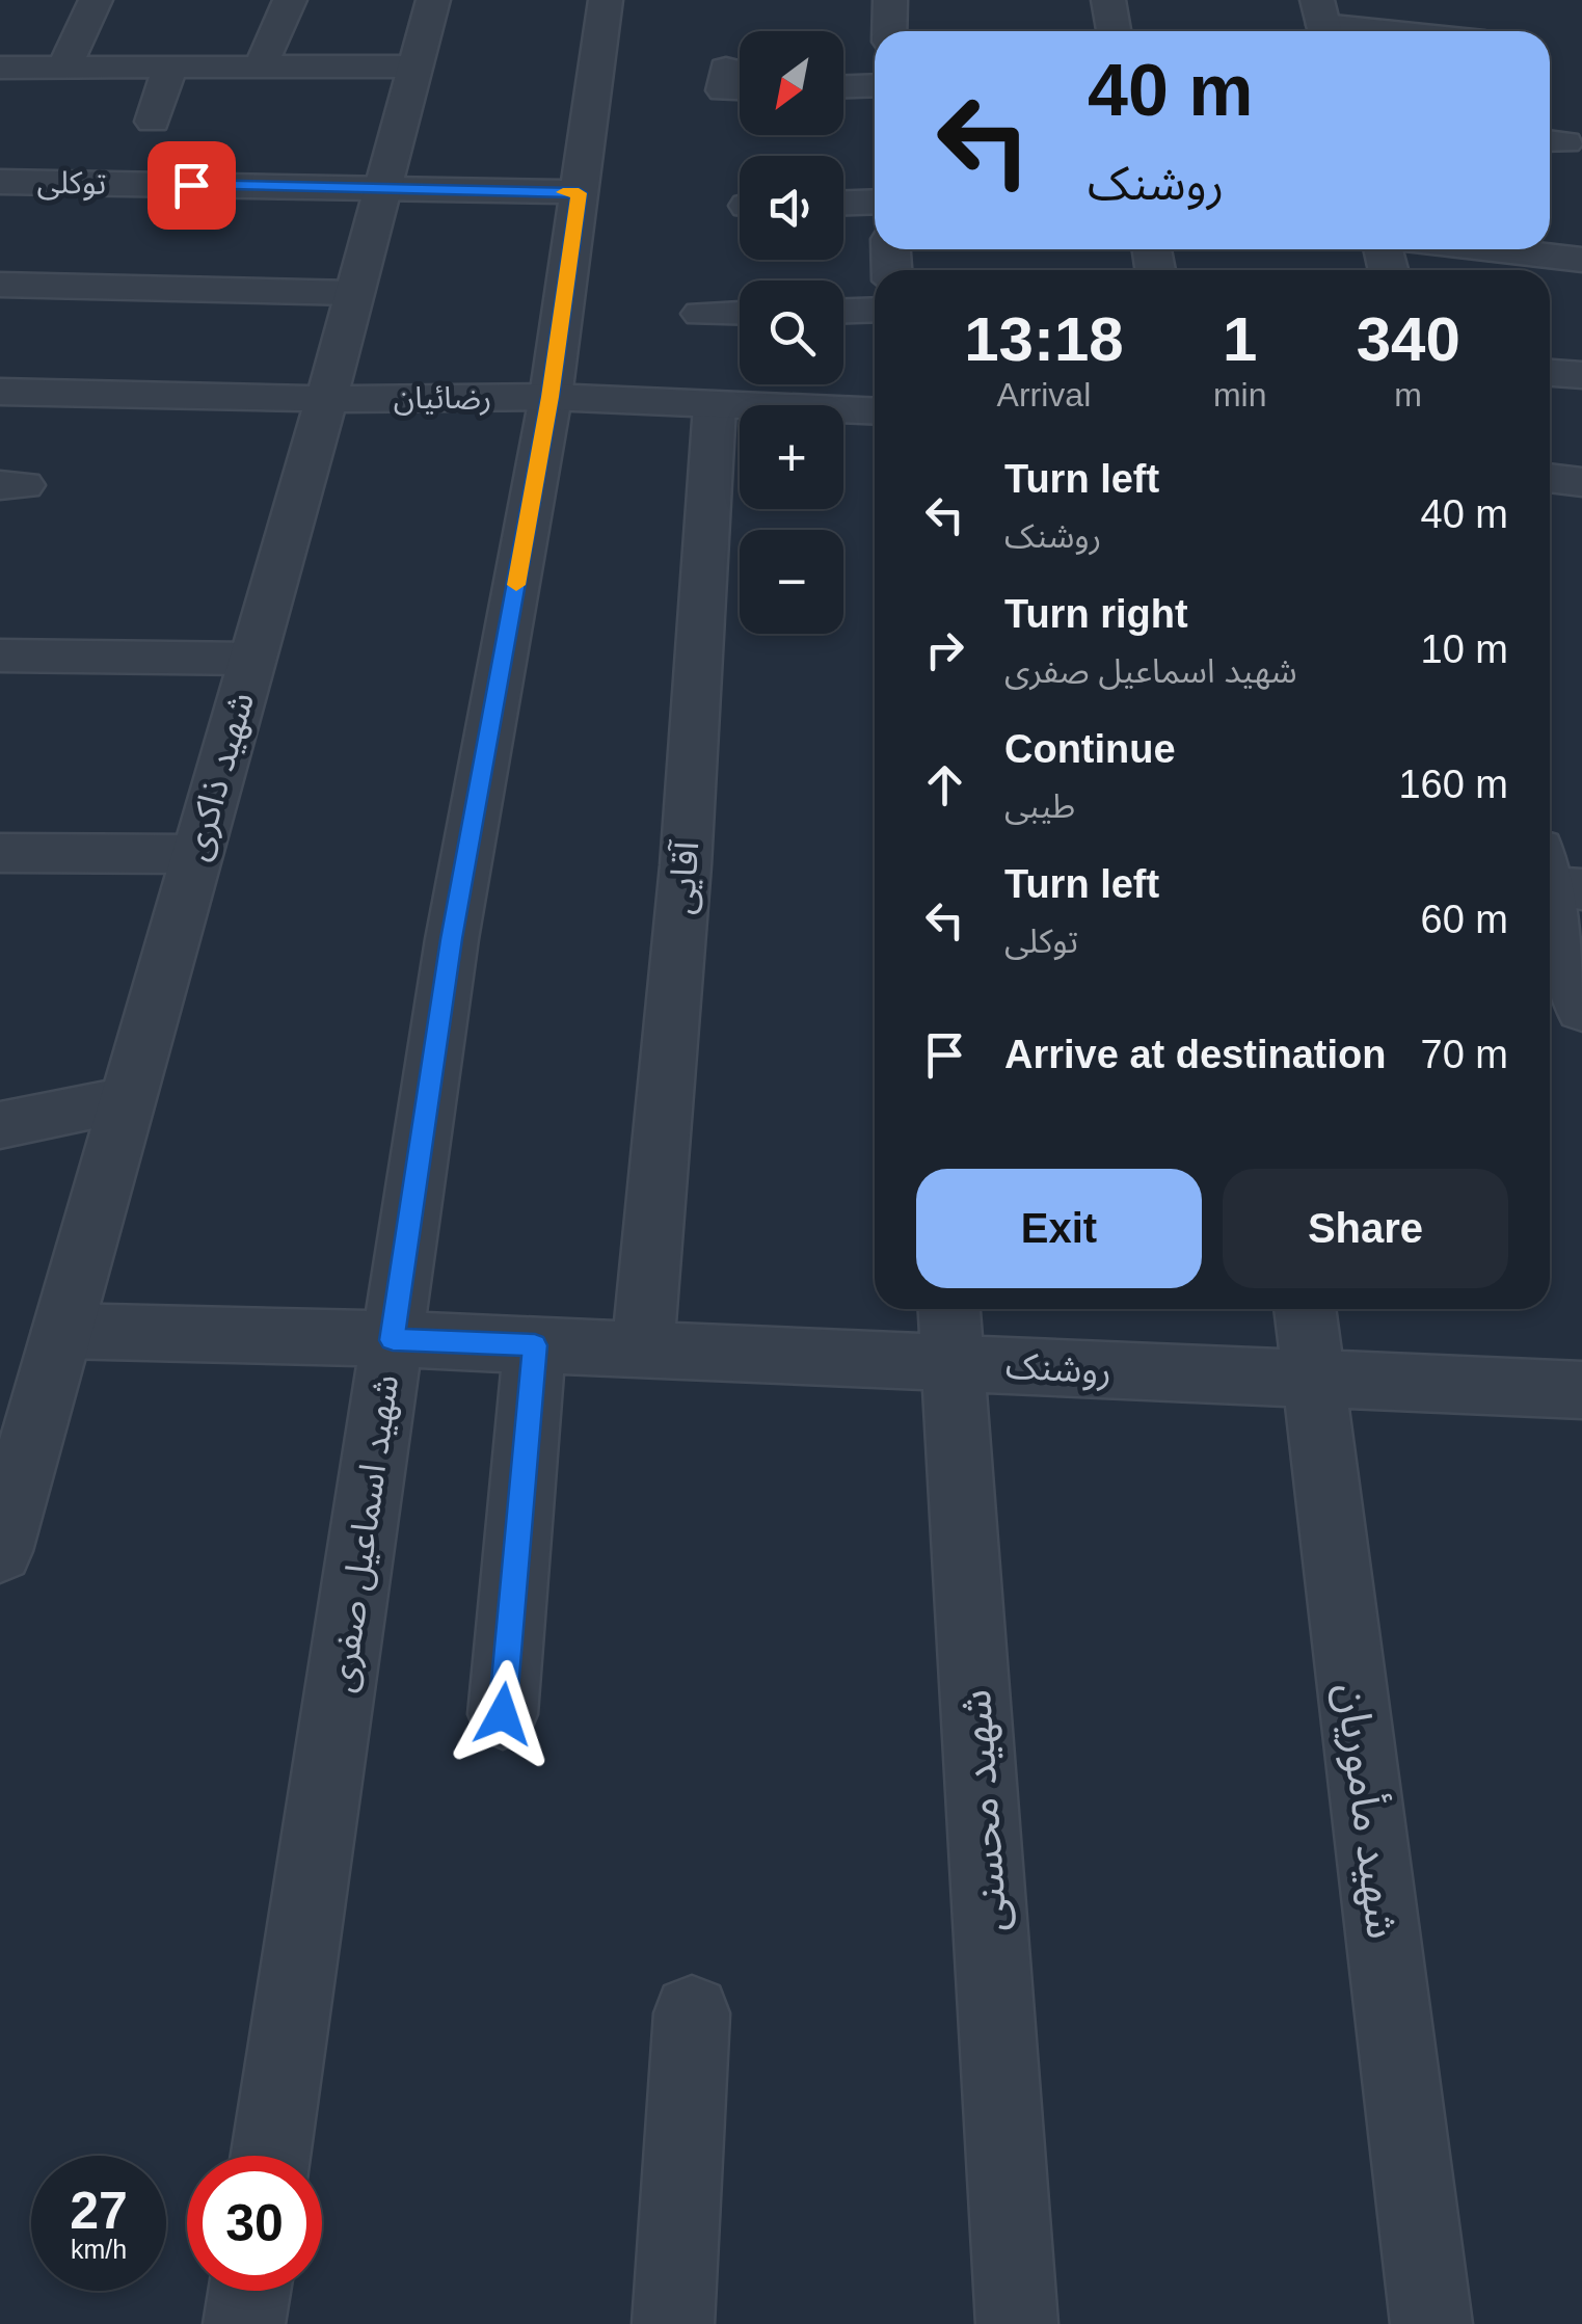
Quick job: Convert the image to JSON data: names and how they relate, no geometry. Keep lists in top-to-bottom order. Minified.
{"streets":{"street":["توکلی","رضائیان","شهید ذاکری","آقایی","روشنک","شهید اسماعیل صفری","شهید محسنی","شهید مأموریان"]},"crossings":[["توکلی","شهید ذاکری"],["توکلی","شهید اسماعیل صفری"],["رضائیان","شهید ذاکری"],["رضائیان","آقایی"],["رضائیان","شهید اسماعیل صفری"],["شهید ذاکری","روشنک"],["آقایی","روشنک"],["روشنک","شهید اسماعیل صفری"],["روشنک","شهید محسنی"],["روشنک","شهید مأموریان"]],"north":"bottom left","page":{"map_buttons":["+","−"],"turn":["40 m","روشنک"],"eta":["13:18","Arrival","1","min","340","m"],"list":[{"name":"Turn left","note":"روشنک","value":"40 m"},{"name":"Turn right","note":"شهید اسماعیل صفری","value":"10 m"},{"name":"Continue","note":"طیبی","value":"160 m"},{"name":"Turn left","note":"توکلی","value":"60 m"},{"name":"Arrive at destination","value":"70 m"}],"buttons":["Exit","Share"],"speed":"27 km/h","limit":"30"}}
